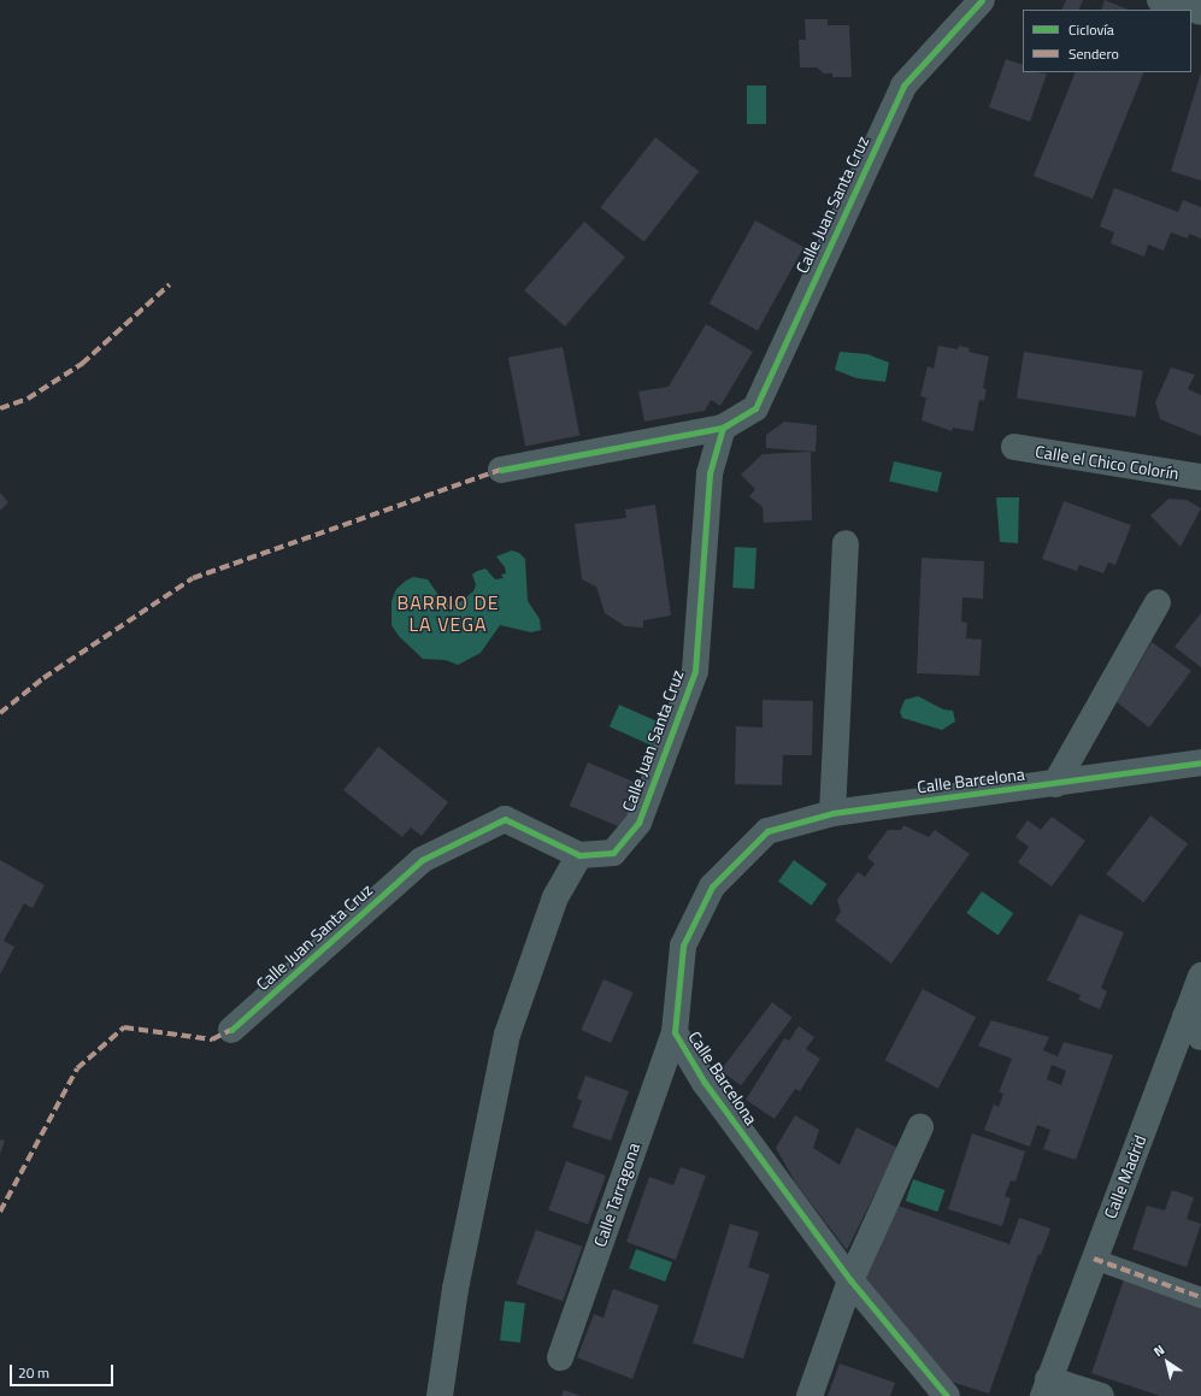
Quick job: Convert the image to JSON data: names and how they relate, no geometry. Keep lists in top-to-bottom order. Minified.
{"streets":{"street":["Calle Juan Santa Cruz","Calle el Chico Colorín","Calle Barcelona","Calle Madrid","Calle Tarragona"]},"crossings":[["Calle Barcelona","Calle Tarragona"]],"districts":["BARRIO DE LA VEGA"],"legend":["Ciclovía","Sendero"],"scale_bar":"20 m","north":"top left"}
